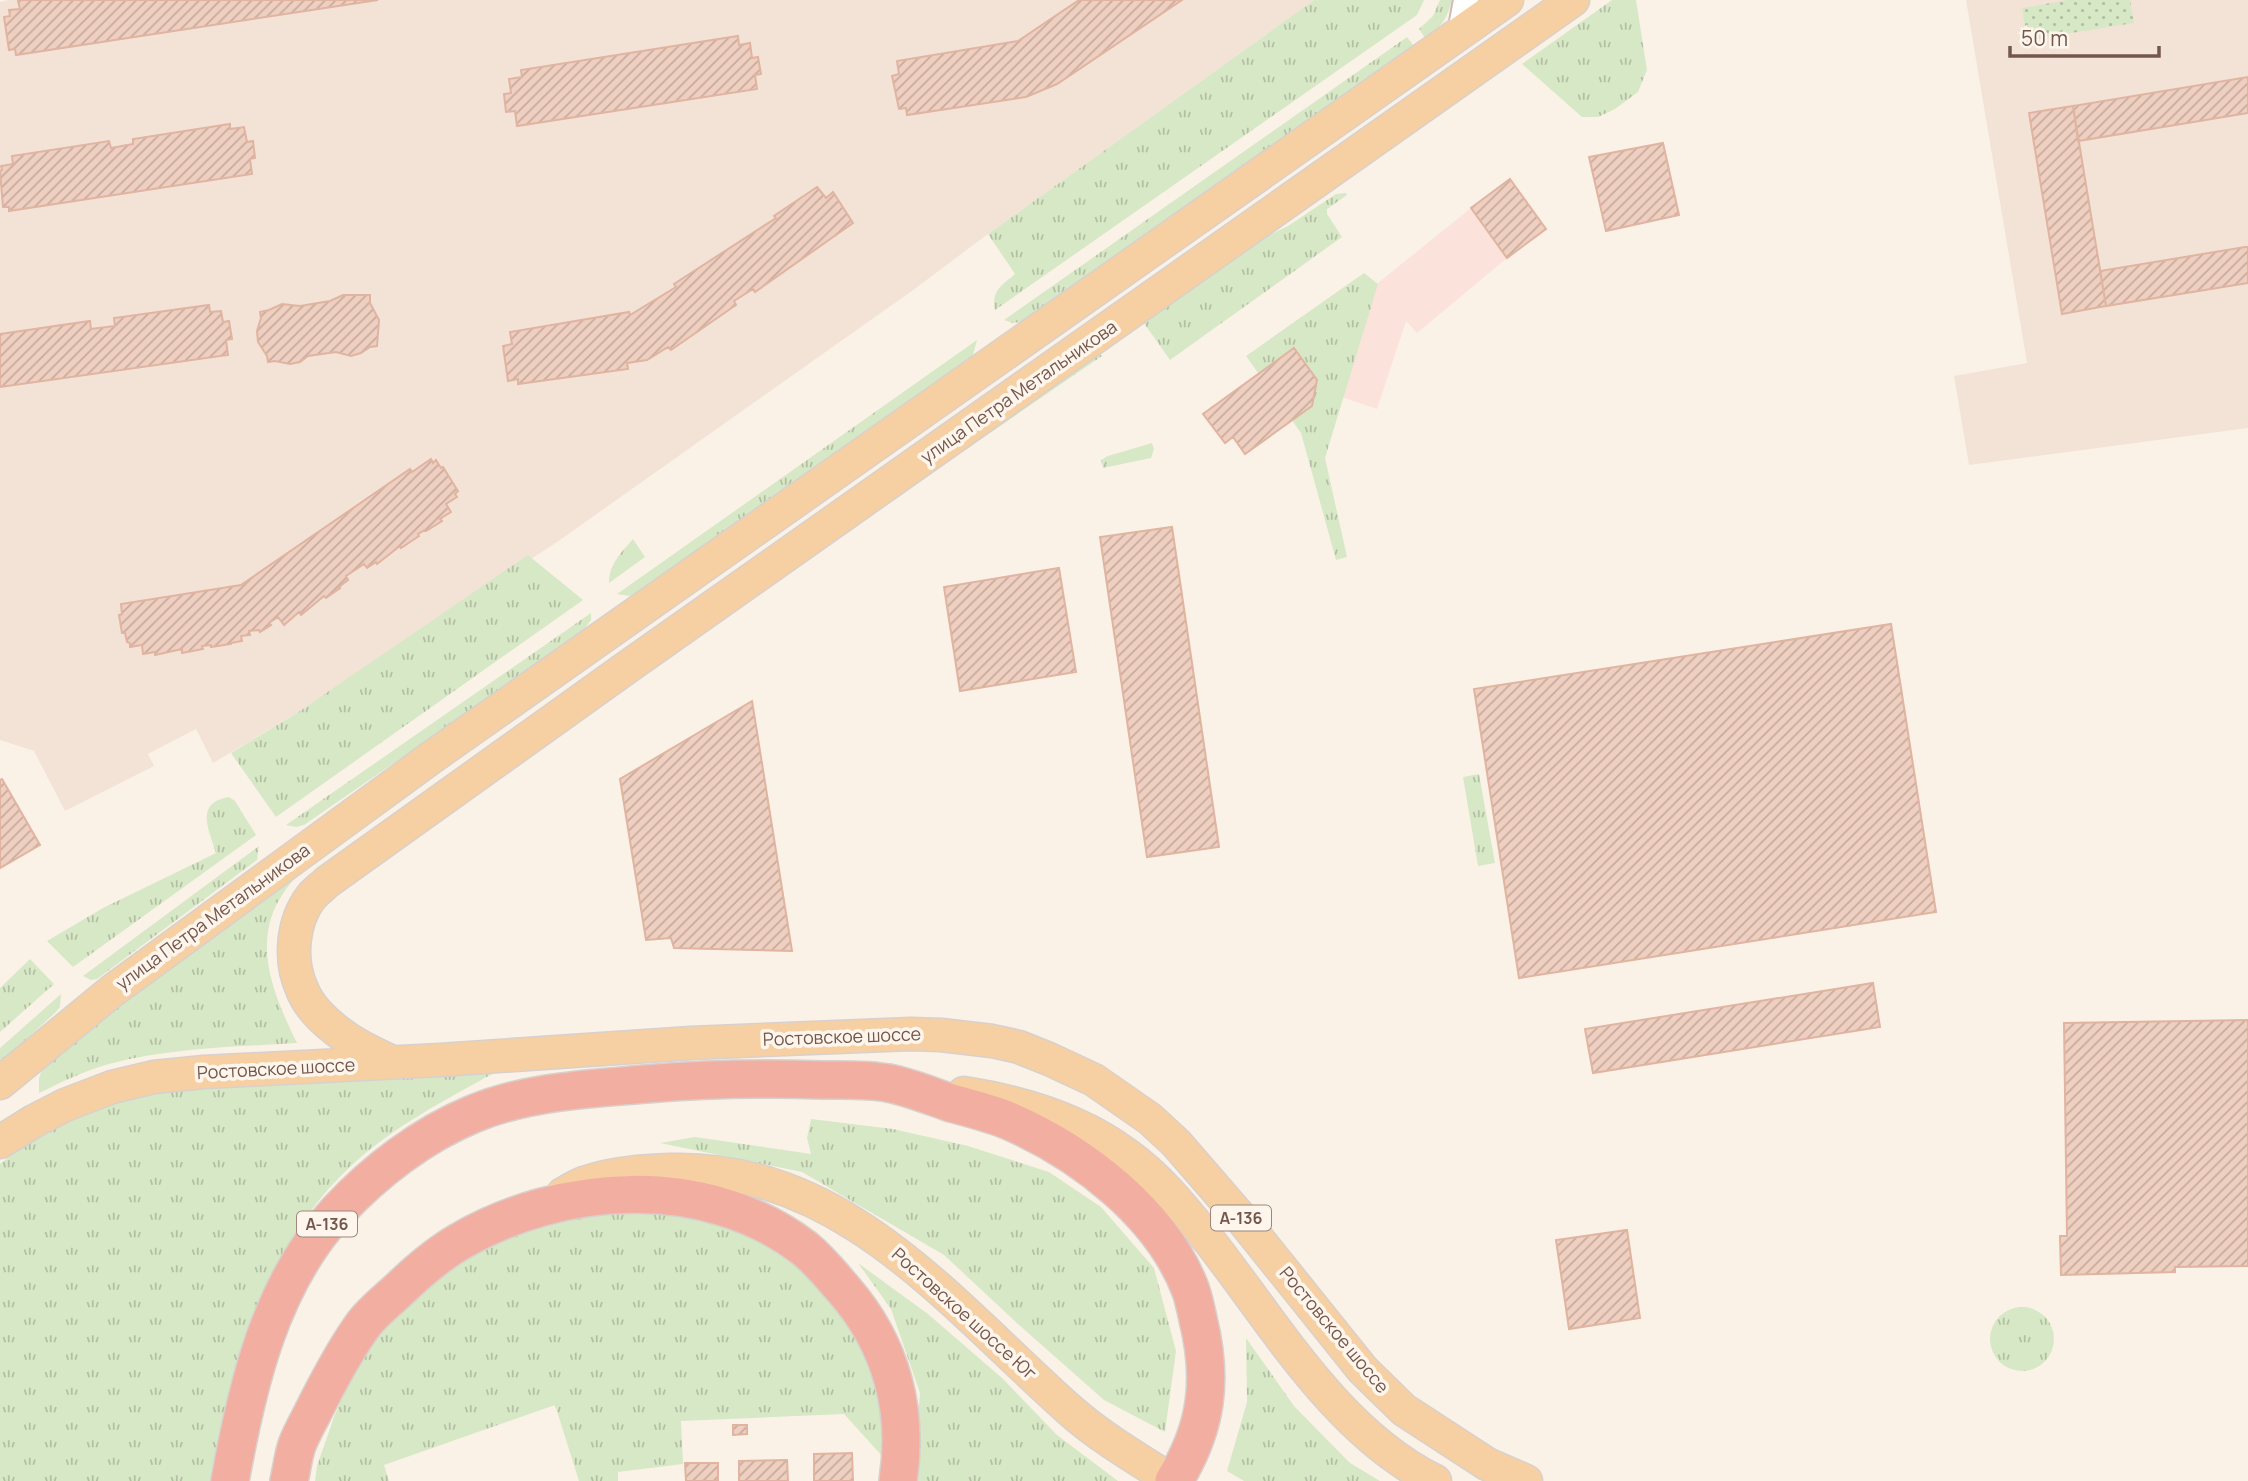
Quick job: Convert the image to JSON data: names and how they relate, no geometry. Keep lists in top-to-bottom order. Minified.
{"streets":{"highway":["А-136"],"main road":["улица Петра Метальникова","Ростовское шоссе","Ростовское шоссе Юг"]},"crossings":[["улица Петра Метальникова","Ростовское шоссе"],["А-136","Ростовское шоссе Юг"]],"scale_bar":"50 m"}
